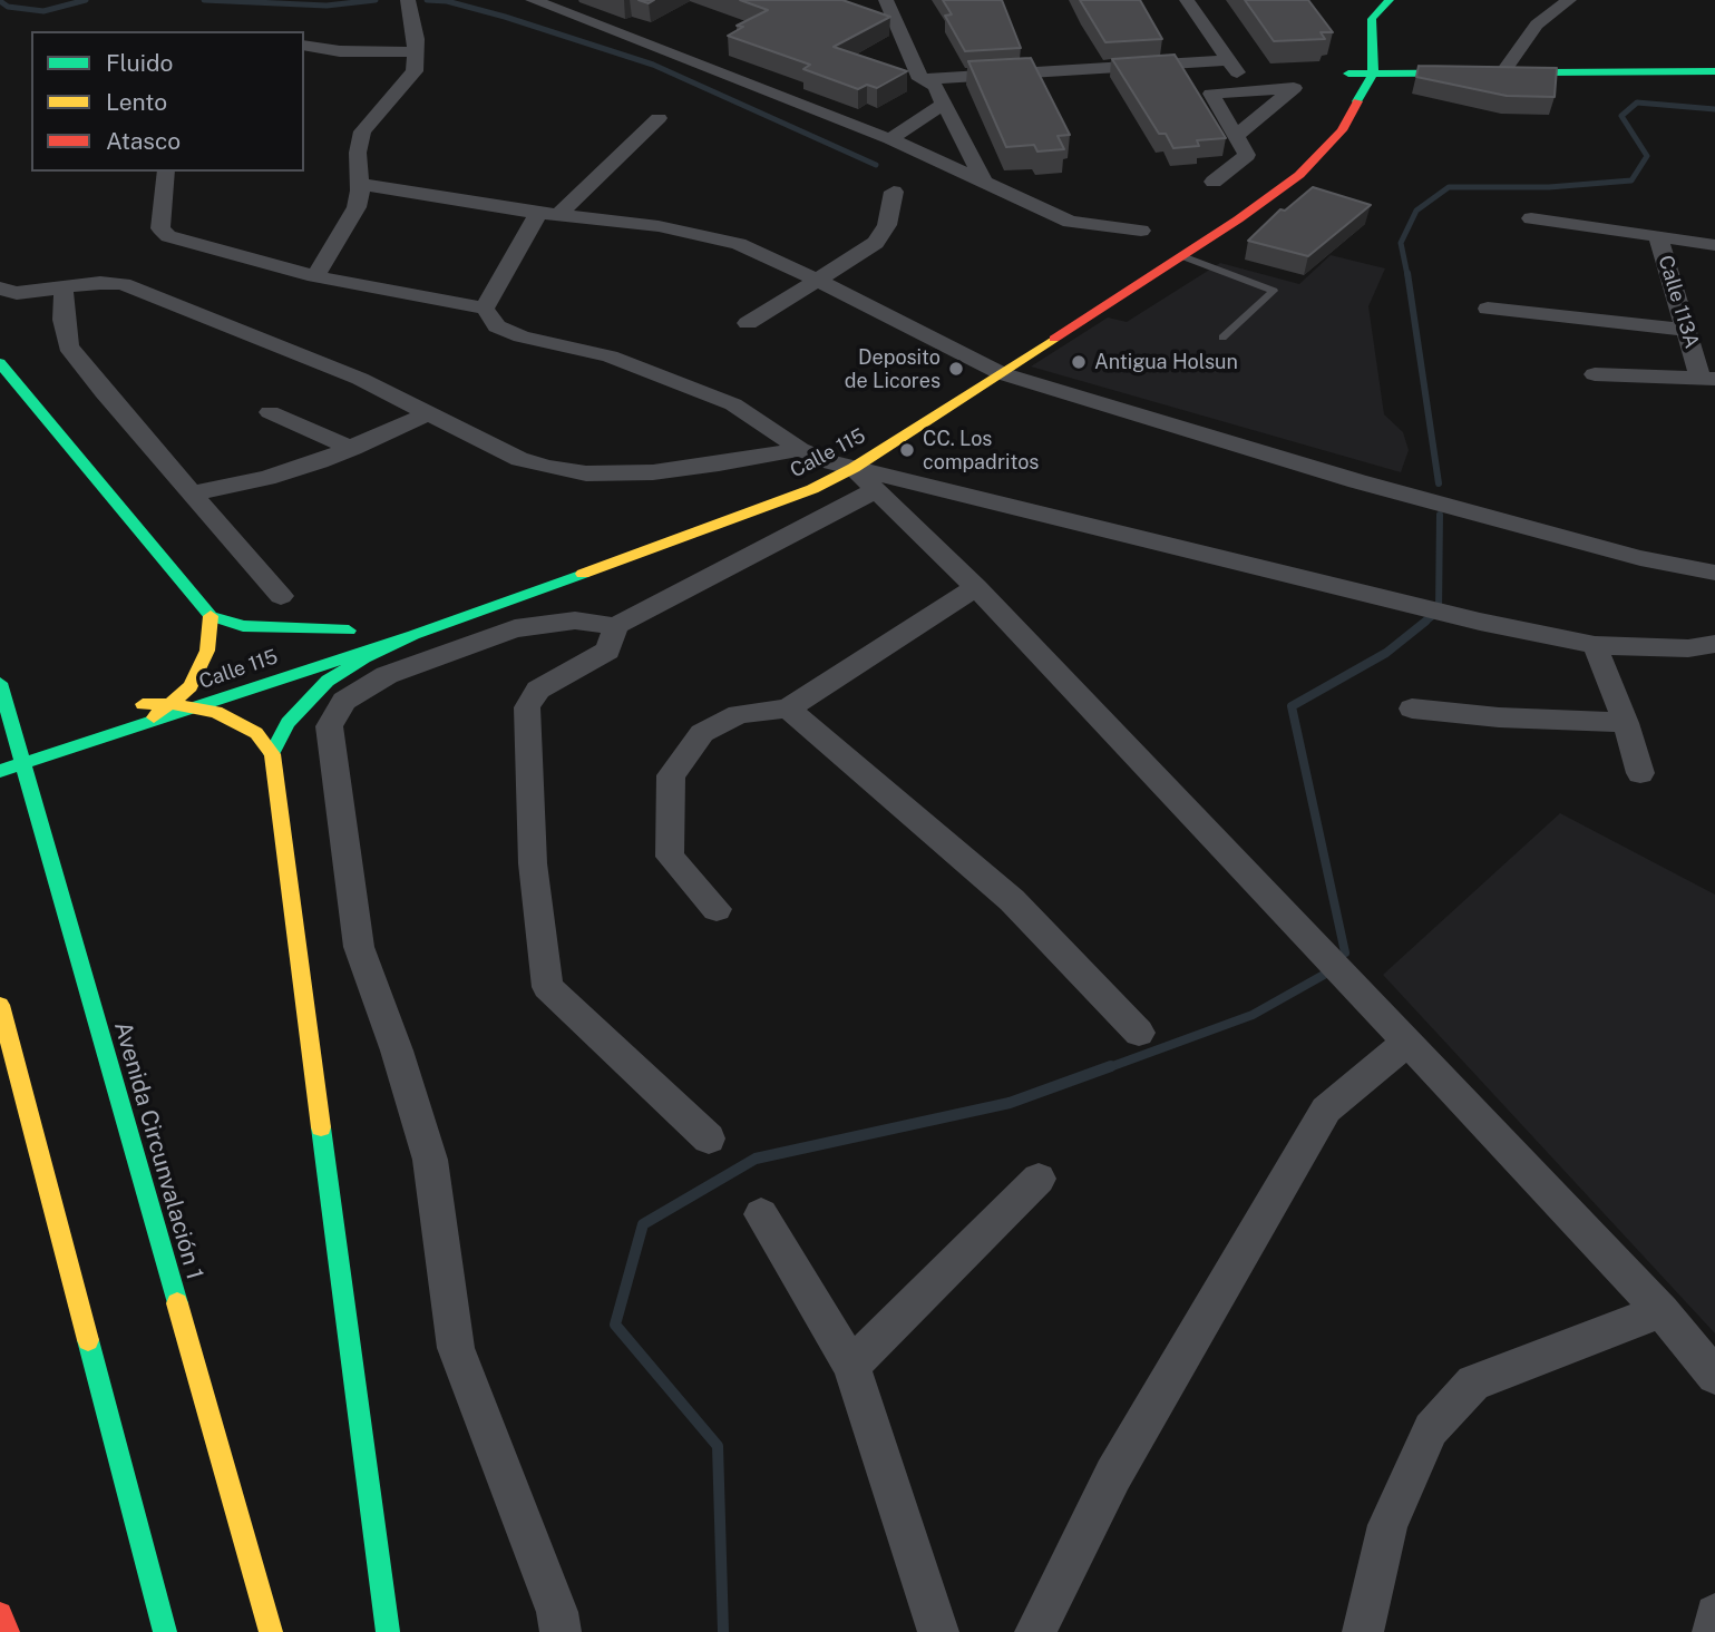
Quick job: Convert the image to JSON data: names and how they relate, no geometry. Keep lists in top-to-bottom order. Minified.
{"streets":{"main road":["Calle 115","Avenida Circunvalación 1"],"street":["Calle 113A"]},"places":["Antigua Holsun","Deposito de Licores","CC. Los compadritos"],"legend":["Fluido","Lento","Atasco"]}
